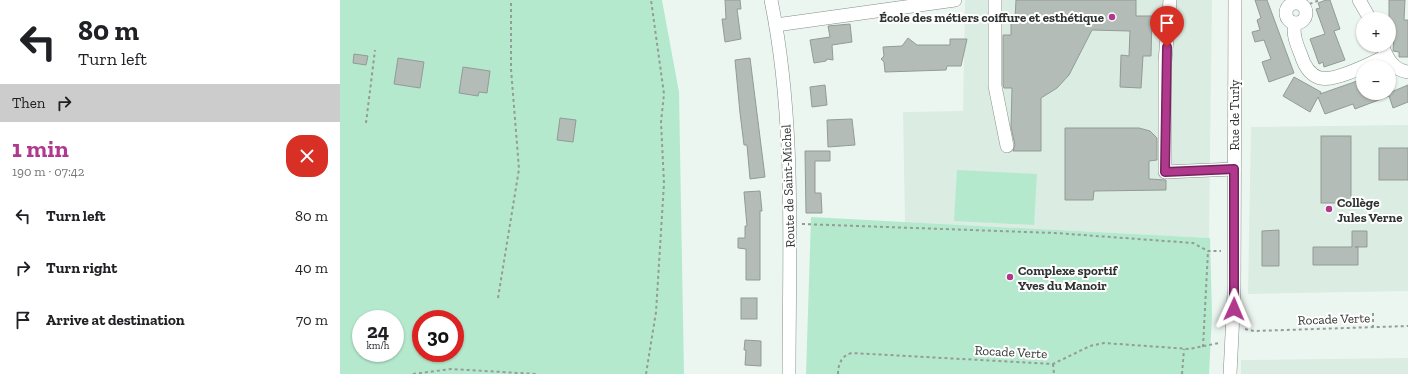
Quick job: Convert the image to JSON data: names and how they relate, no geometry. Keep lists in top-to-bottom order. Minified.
{"streets":{"street":["Rue de Turly","Route de Saint-Michel"],"path":["Rocade Verte"]},"places":["École des métiers coiffure et esthétique","Collège Jules Verne","Complexe sportif Yves du Manoir"],"page":{"turn":["80 m","Turn left"],"map_buttons":["+","−"],"then":"Then","heading":["1 min","190 m · 07:42"],"list":[{"name":"Turn left","value":"80 m"},{"name":"Turn right","value":"40 m"},{"name":"Arrive at destination","value":"70 m"}],"speed":"24 km/h","limit":"30"}}
